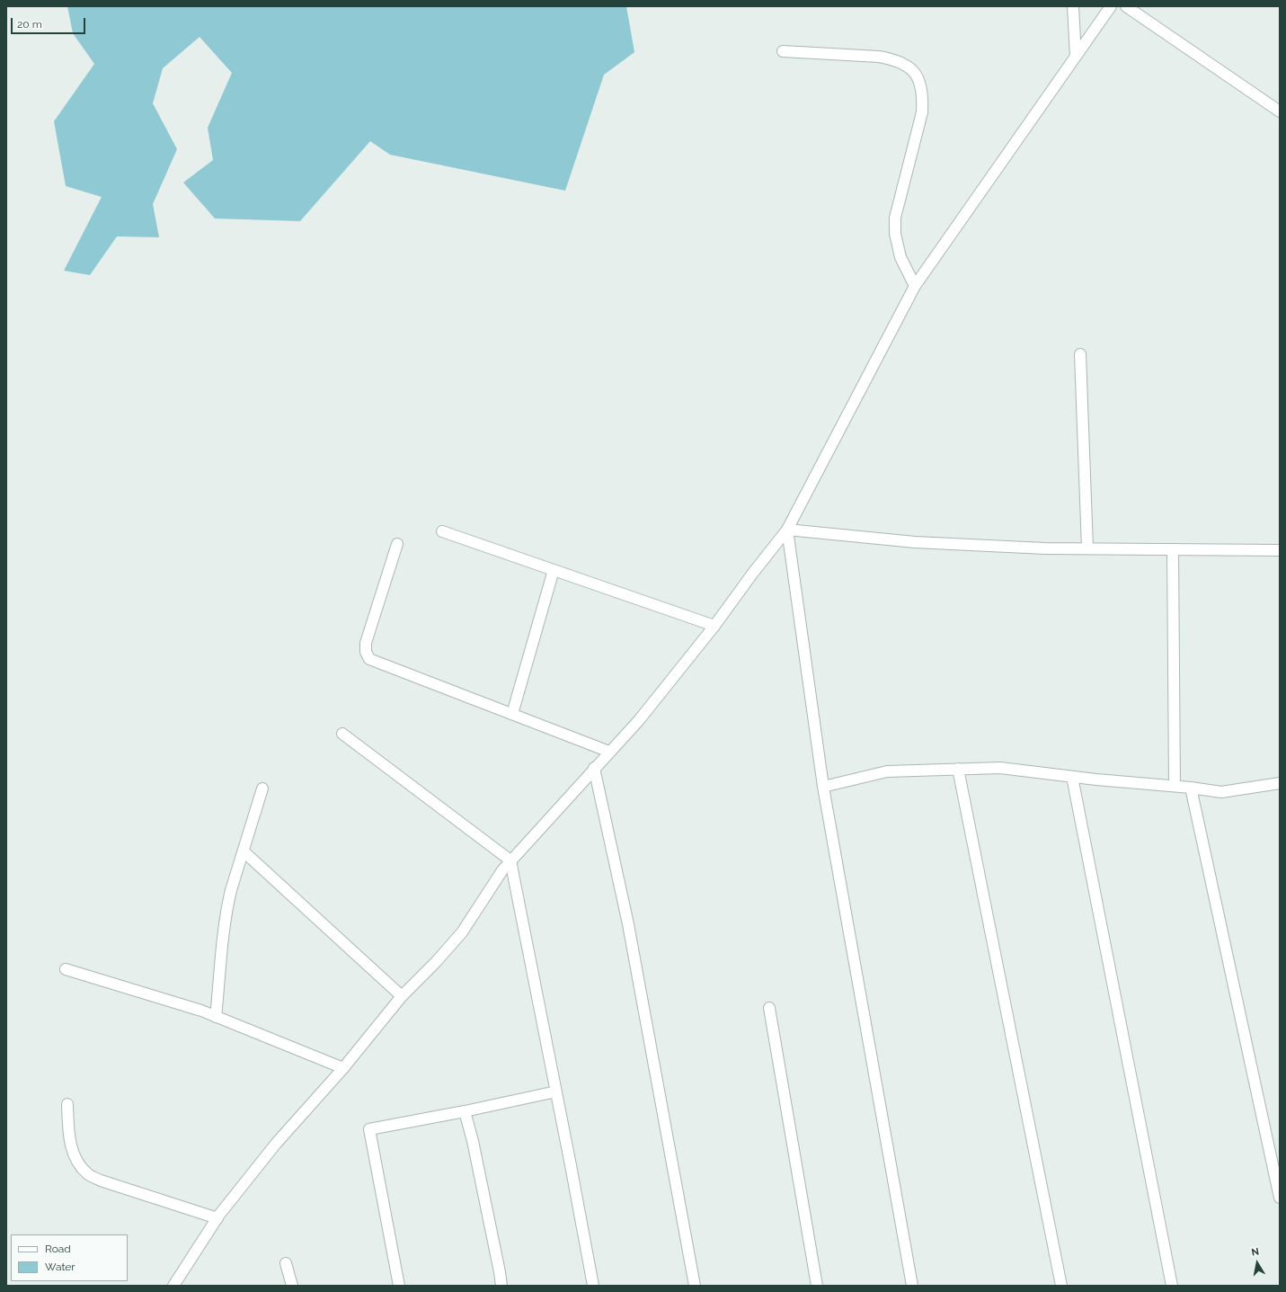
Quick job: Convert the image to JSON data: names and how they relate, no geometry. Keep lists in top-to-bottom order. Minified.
{"legend":["Road","Water"],"scale_bar":"20 m","north":"top"}
